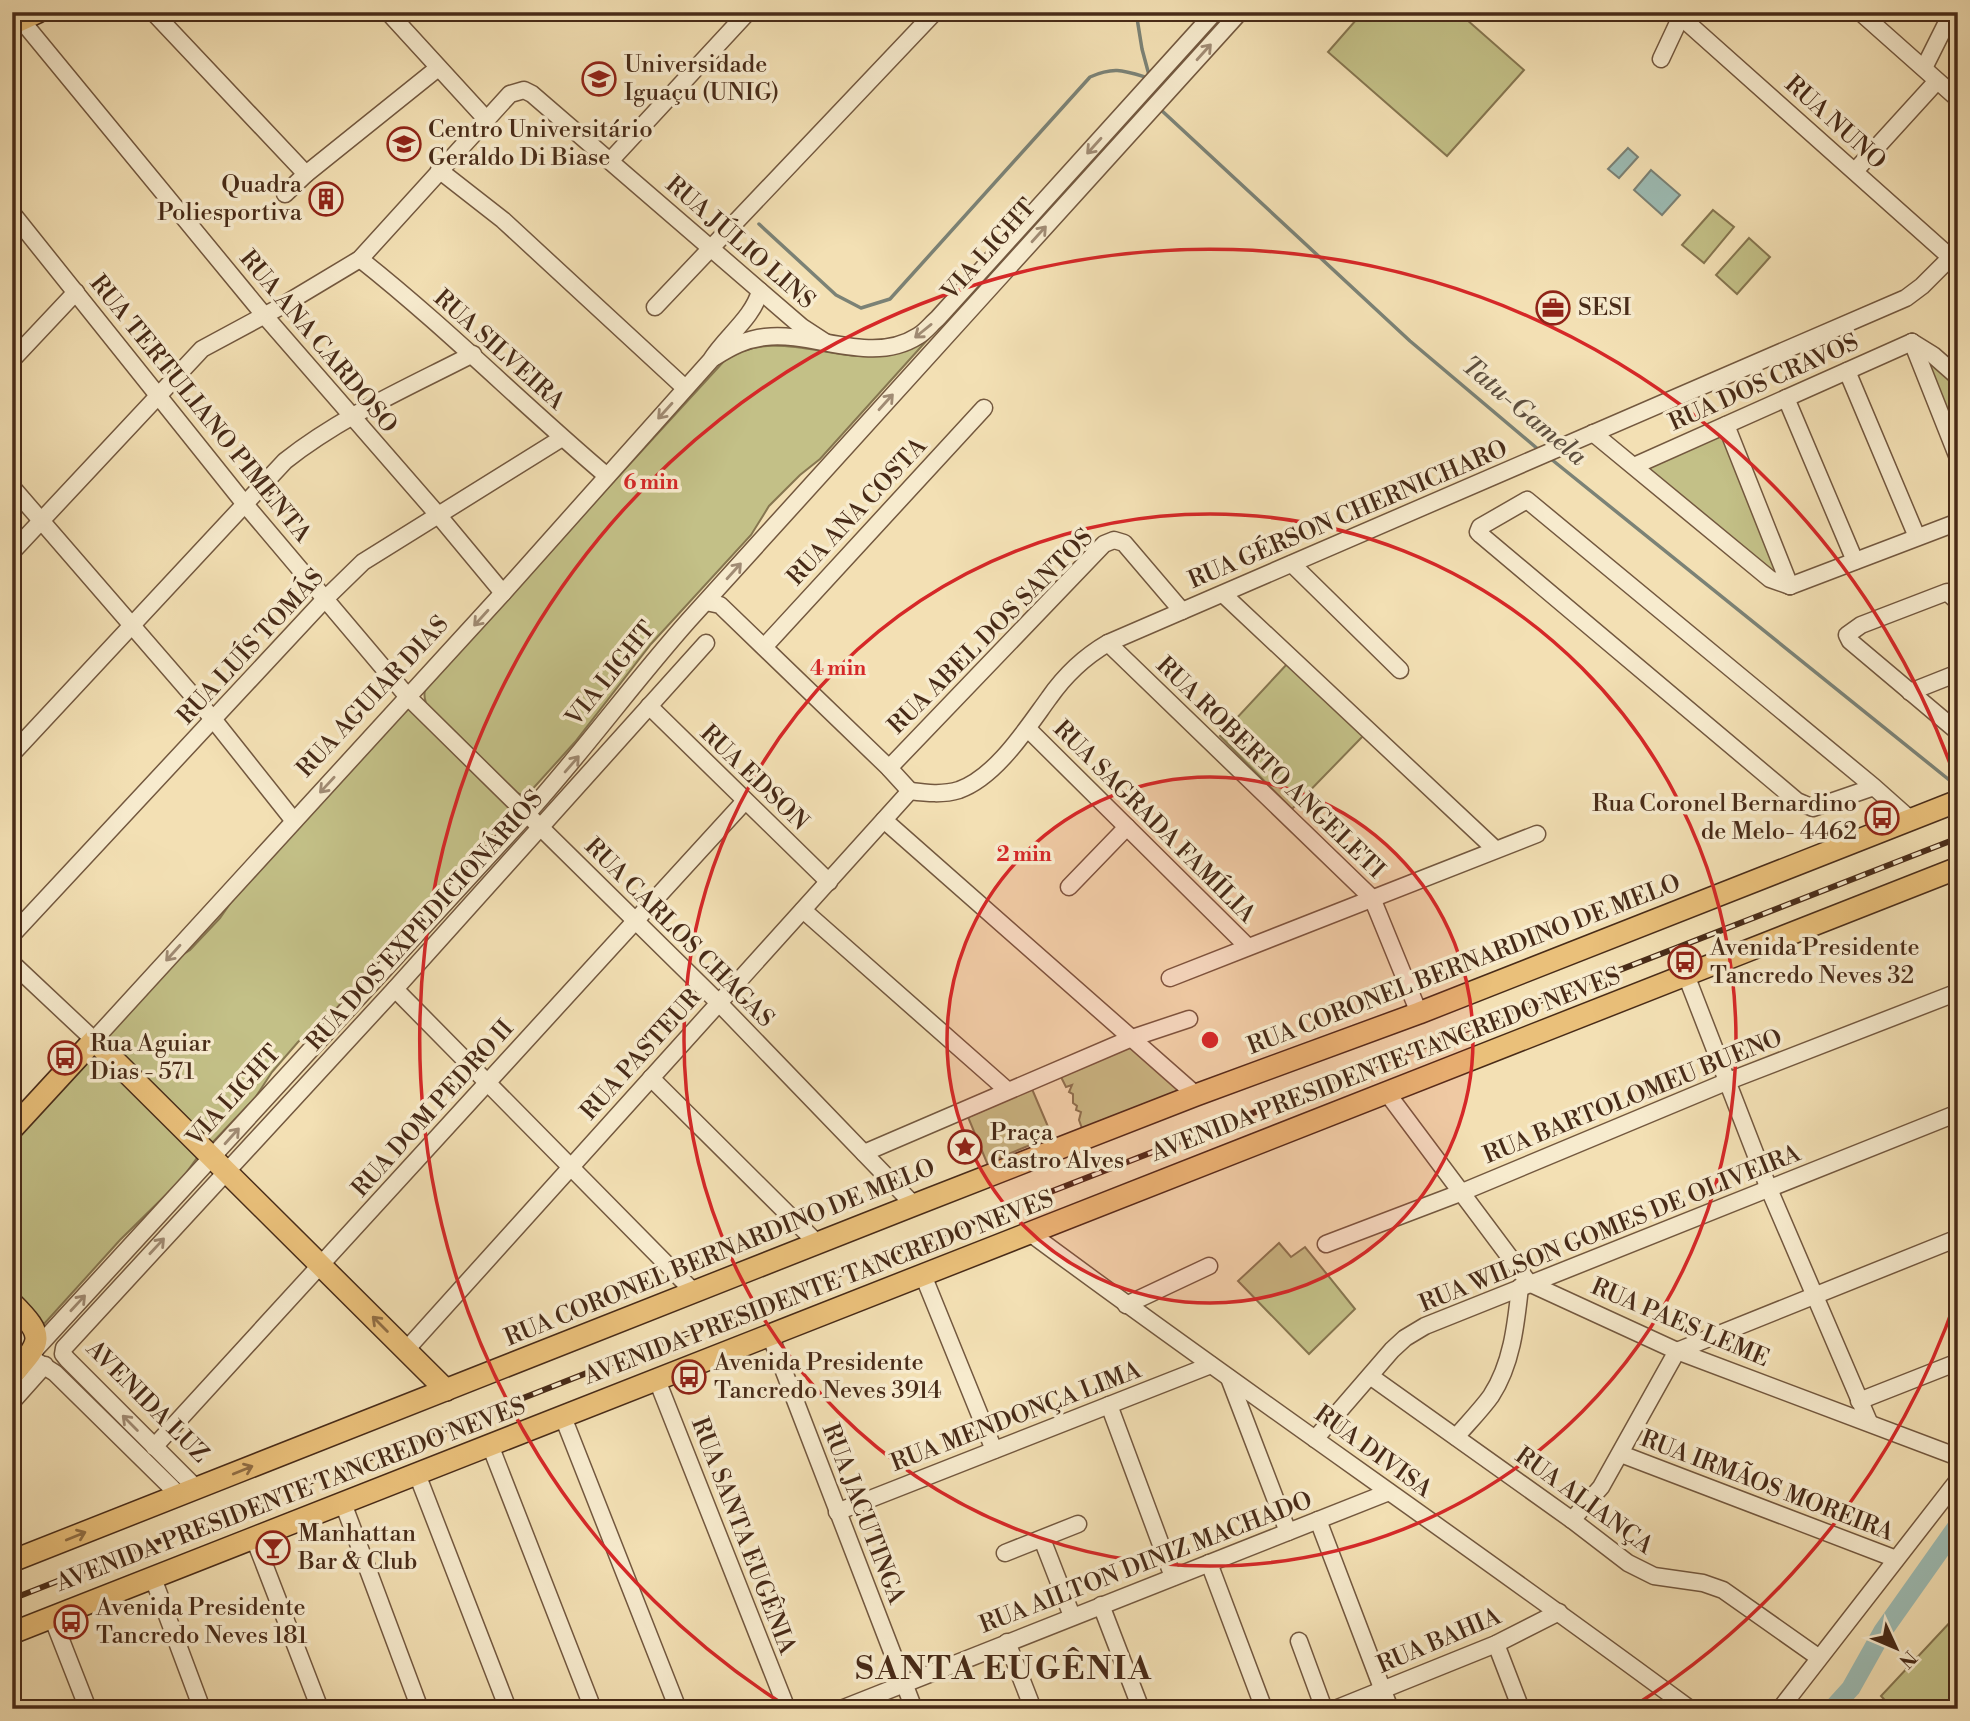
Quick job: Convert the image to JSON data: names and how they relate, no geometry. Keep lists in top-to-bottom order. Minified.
{"streets":{"main road":["RUA AGUIAR DIAS","RUA CORONEL BERNARDINO DE MELO","AVENIDA PRESIDENTE TANCREDO NEVES"],"street":["RUA NUNO","RUA JÚLIO LINS","VIA LIGHT","RUA ANA CARDOSO","RUA SILVEIRA","RUA DOS CRAVOS","RUA TERTULIANO PIMENTA","RUA ANA COSTA","RUA GÉRSON CHERNICHARO","RUA ABEL DOS SANTOS","RUA LUÍS TOMÁS","RUA ROBERTO ANGELETI","RUA EDSON","RUA SAGRADA FAMÍLIA","RUA DOS EXPEDICIONÁRIOS","RUA CARLOS CHAGAS","RUA PASTEUR","RUA BARTOLOMEU BUENO","RUA DOM PEDRO II","RUA WILSON GOMES DE OLIVEIRA","RUA PAES LEME","AVENIDA LUZ","RUA MENDONÇA LIMA","RUA DIVISA","RUA IRMÃOS MOREIRA","RUA ALIANÇA","RUA JACUTINGA","RUA SANTA EUGÊNIA","RUA AILTON DINIZ MACHADO","RUA BAHIA"]},"crossings":[["RUA NUNO","RUA GÉRSON CHERNICHARO"],["RUA JÚLIO LINS","VIA LIGHT"],["RUA JÚLIO LINS","RUA AGUIAR DIAS"],["VIA LIGHT","RUA AGUIAR DIAS"],["VIA LIGHT","RUA DOS EXPEDICIONÁRIOS"],["VIA LIGHT","RUA CARLOS CHAGAS"],["VIA LIGHT","AVENIDA LUZ"],["RUA ANA CARDOSO","RUA LUÍS TOMÁS"],["RUA ANA CARDOSO","RUA AGUIAR DIAS"],["RUA SILVEIRA","RUA LUÍS TOMÁS"],["RUA SILVEIRA","RUA AGUIAR DIAS"],["RUA TERTULIANO PIMENTA","RUA LUÍS TOMÁS"],["RUA TERTULIANO PIMENTA","RUA AGUIAR DIAS"],["RUA TERTULIANO PIMENTA","RUA CARLOS CHAGAS"],["RUA GÉRSON CHERNICHARO","RUA ABEL DOS SANTOS"],["RUA GÉRSON CHERNICHARO","RUA ROBERTO ANGELETI"],["RUA GÉRSON CHERNICHARO","RUA SAGRADA FAMÍLIA"],["RUA GÉRSON CHERNICHARO","RUA PASTEUR"],["RUA AGUIAR DIAS","RUA CARLOS CHAGAS"],["RUA ROBERTO ANGELETI","RUA CORONEL BERNARDINO DE MELO"],["RUA EDSON","RUA DOS EXPEDICIONÁRIOS"],["RUA EDSON","RUA PASTEUR"],["RUA EDSON","RUA DOM PEDRO II"],["RUA DOS EXPEDICIONÁRIOS","RUA CARLOS CHAGAS"],["RUA DOS EXPEDICIONÁRIOS","AVENIDA LUZ"],["RUA CARLOS CHAGAS","RUA CORONEL BERNARDINO DE MELO"],["RUA CARLOS CHAGAS","RUA PASTEUR"],["RUA CARLOS CHAGAS","RUA DOM PEDRO II"],["RUA CORONEL BERNARDINO DE MELO","AVENIDA LUZ"],["AVENIDA PRESIDENTE TANCREDO NEVES","RUA PAES LEME"],["AVENIDA PRESIDENTE TANCREDO NEVES","RUA DIVISA"],["AVENIDA PRESIDENTE TANCREDO NEVES","RUA JACUTINGA"],["AVENIDA PRESIDENTE TANCREDO NEVES","RUA SANTA EUGÊNIA"],["RUA BARTOLOMEU BUENO","RUA PAES LEME"],["RUA DOM PEDRO II","AVENIDA LUZ"],["RUA WILSON GOMES DE OLIVEIRA","RUA PAES LEME"],["RUA WILSON GOMES DE OLIVEIRA","RUA DIVISA"],["RUA WILSON GOMES DE OLIVEIRA","RUA ALIANÇA"],["RUA MENDONÇA LIMA","RUA DIVISA"],["RUA MENDONÇA LIMA","RUA JACUTINGA"],["RUA DIVISA","RUA AILTON DINIZ MACHADO"],["RUA DIVISA","RUA BAHIA"],["RUA JACUTINGA","RUA AILTON DINIZ MACHADO"]],"one_way":["RUA AGUIAR DIAS"],"districts":["SANTA EUGÊNIA"],"water":["Tatu-Gamela"],"places":{"school or university":["Universidade Iguaçu (UNIG)","Centro Universitário Geraldo Di Biase"],"building":["Quadra Poliesportiva"],"office":["SESI"],"bus stop":["Rua Coronel Bernardino de Melo- 4462","Avenida Presidente Tancredo Neves 32","Rua Aguiar Dias - 571","Avenida Presidente Tancredo Neves 3914","Avenida Presidente Tancredo Neves 181"],"place":["Praça Castro Alves"],"bar":["Manhattan Bar & Club"]},"north":"bottom right","rings":["6 min","4 min","2 min"]}
